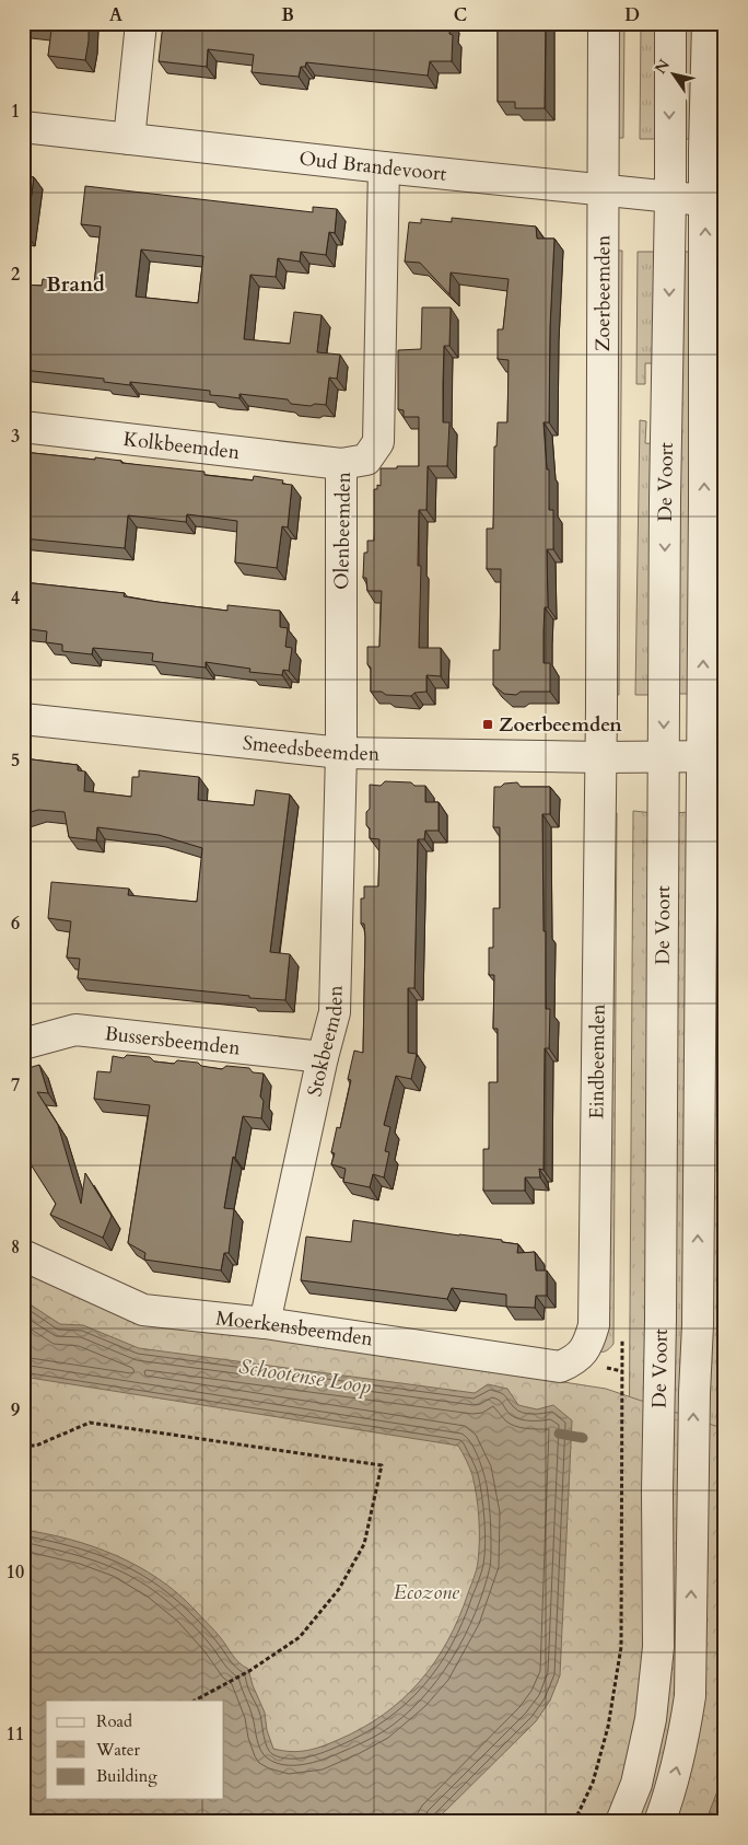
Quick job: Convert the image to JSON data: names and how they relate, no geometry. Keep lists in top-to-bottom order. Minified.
{"streets":{"street":["Oud Brandevoort","Zoerbeemden","Kolkbeemden","De Voort","Olenbeemden","Smeedsbeemden","Bussersbeemden","Stokbeemden","Eindbeemden","Moerkensbeemden"]},"crossings":[["Oud Brandevoort","Zoerbeemden"],["Oud Brandevoort","De Voort"],["Oud Brandevoort","Olenbeemden"],["Zoerbeemden","Smeedsbeemden"],["Zoerbeemden","Eindbeemden"],["Kolkbeemden","Olenbeemden"],["De Voort","Smeedsbeemden"],["Olenbeemden","Smeedsbeemden"],["Olenbeemden","Stokbeemden"],["Smeedsbeemden","Stokbeemden"],["Smeedsbeemden","Eindbeemden"],["Bussersbeemden","Stokbeemden"],["Stokbeemden","Moerkensbeemden"],["Eindbeemden","Moerkensbeemden"]],"districts":["Brand"],"water":["Schootense Loop"],"parks":["Ecozone"],"places":{"transit":["Zoerbeemden"]},"legend":["Road","Water","Building"],"north":"top left","grid":{"columns":["A","B","C","D"],"rows":["1","2","3","4","5","6","7","8","9","10","11"]}}
